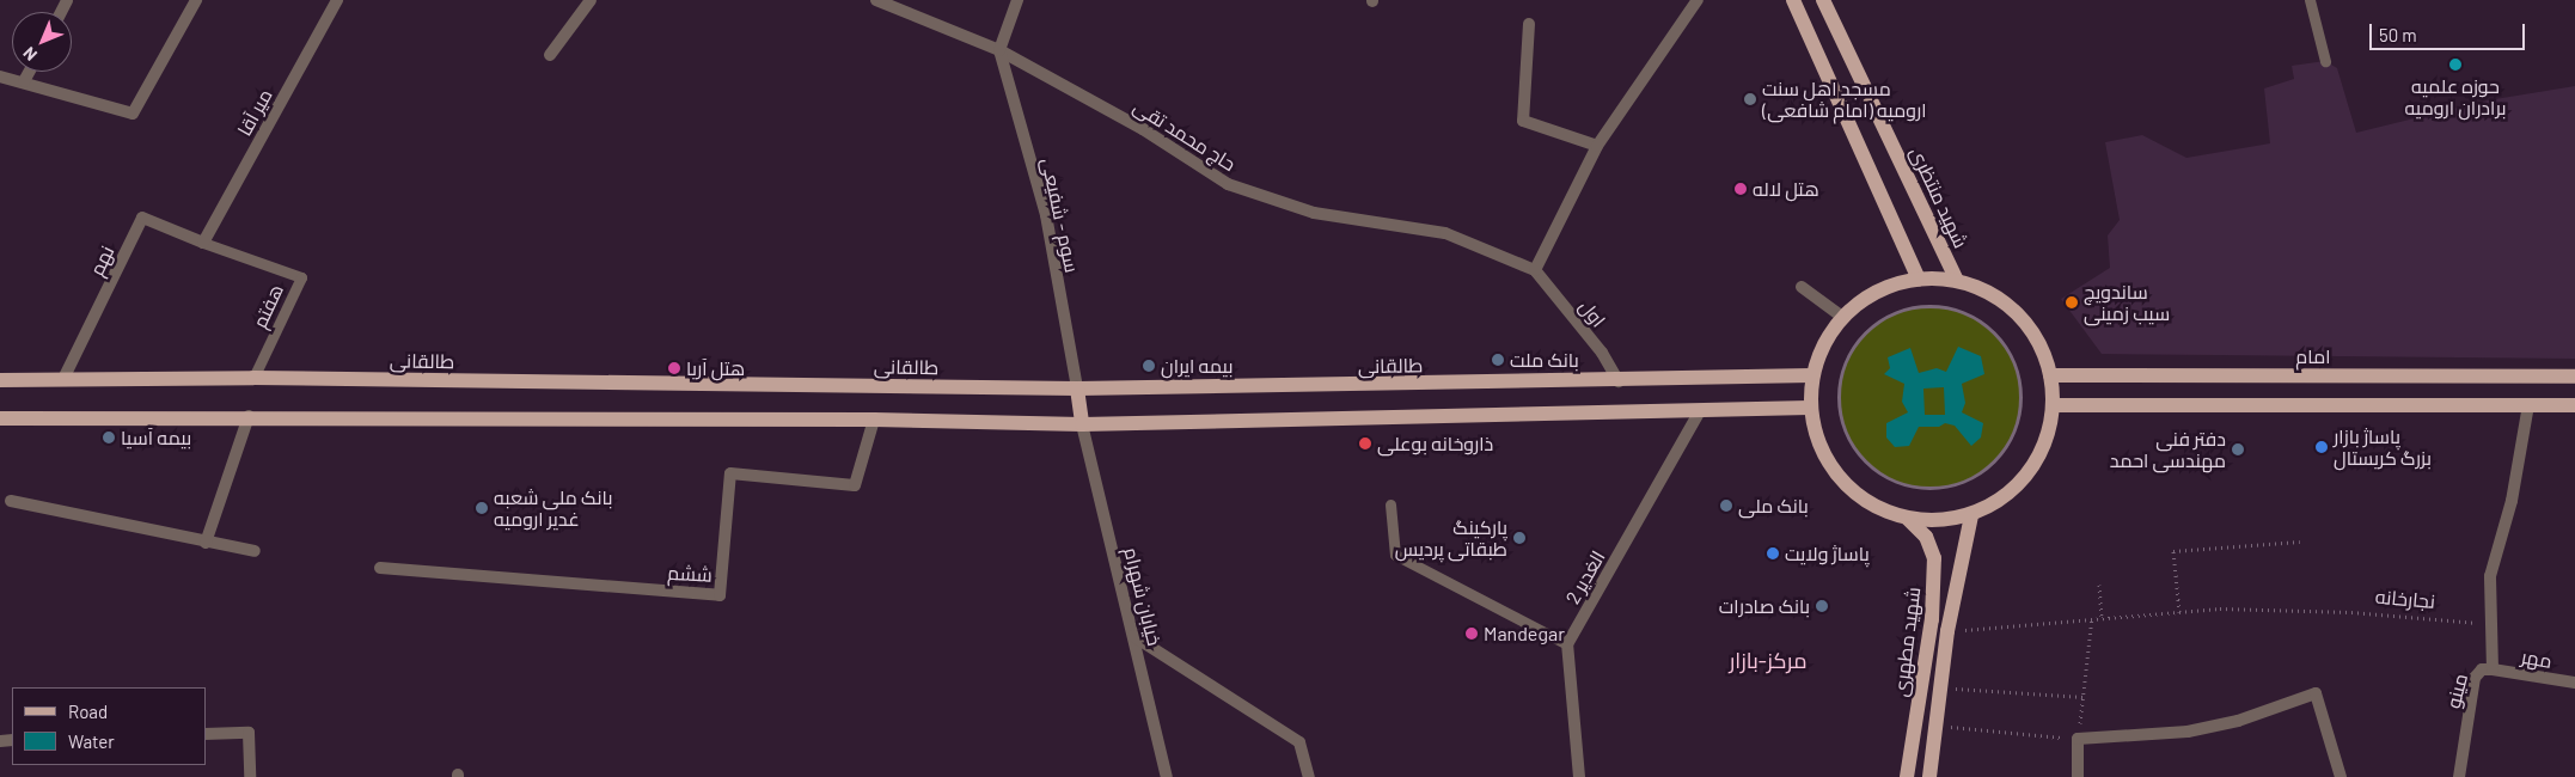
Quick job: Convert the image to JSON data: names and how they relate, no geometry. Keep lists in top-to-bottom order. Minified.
{"streets":{"main road":["شهید منتظری","امام","طالقانی","شهید مطهری"],"street":["میر آقا","حاج محمد تقی","سوم - شفیعی","نهم","اول","ششم","2 الغدیر","خیابان شهرام","مهر","مینو"],"lane":["هفتم"],"path":["نجارخانه"]},"crossings":[["میر آقا","نهم"],["میر آقا","هفتم"],["حاج محمد تقی","سوم - شفیعی"],["حاج محمد تقی","اول"],["سوم - شفیعی","طالقانی"],["نهم","هفتم"],["نهم","طالقانی"],["هفتم","طالقانی"],["اول","طالقانی"],["نجارخانه","شهید مطهری"],["نجارخانه","مینو"],["مهر","مینو"]],"districts":["مرکز-بازار"],"places":["حوزه علمیه برادران ارومیه","مسجد اهل سنت ارومیه (امام شافعی)","هتل لاله","ساندویچ سیب زمینی","بانک ملت","بیمه ایران","هتل آریا","بیمه آسیا","ذاروخانه بوعلی","پاساژ بازار بزرگ کریستال","دفتر فنی مهندسی احمد","بانک ملی","بانک ملی شعبه غدیر ارومیه","پارکینگ طبقاتی پردیس","پاساژ ولایت","بانک صادرات","Mandegar"],"legend":["Road","Water"],"scale_bar":"50 m","north":"bottom left"}
